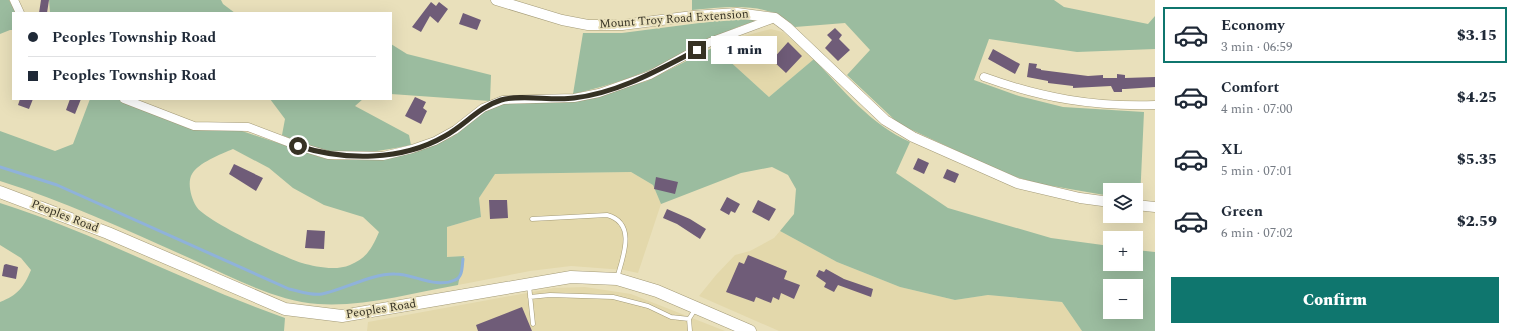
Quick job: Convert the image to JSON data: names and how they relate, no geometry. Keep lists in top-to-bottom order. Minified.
{"streets":{"main road":["Peoples Road"],"street":["Mount Troy Road Extension"]},"page":{"list":[{"name":"Economy","note":"3 min · 06:59","value":"$3.15"},{"name":"Comfort","note":"4 min · 07:00","value":"$4.25"},{"name":"XL","note":"5 min · 07:01","value":"$5.35"},{"name":"Green","note":"6 min · 07:02","value":"$2.59"}],"banner":["Peoples Township Road","Peoples Township Road"],"bubble":"1 min","map_buttons":["+","−"],"buttons":"Confirm"}}
